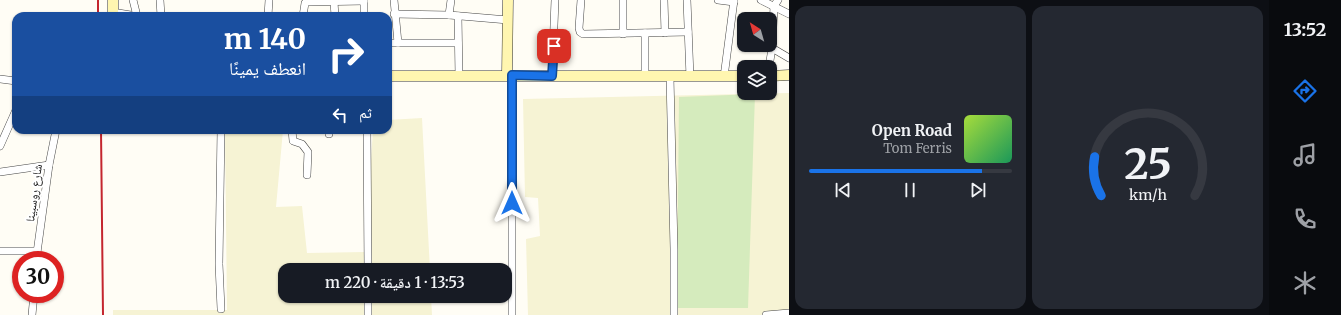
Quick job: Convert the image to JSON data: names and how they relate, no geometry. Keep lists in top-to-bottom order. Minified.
{"streets":{"street":["شارع روسبينا"]},"north":"top left","page":{"tabs":"13:52","turn":["140 m","انعطف يمينًا"],"then":"ثم","song":["Open Road","Tom Ferris"],"limit":"30","trip":"13:53 · 1 دقيقة · 220 m","gauge":["25","km/h"]}}
